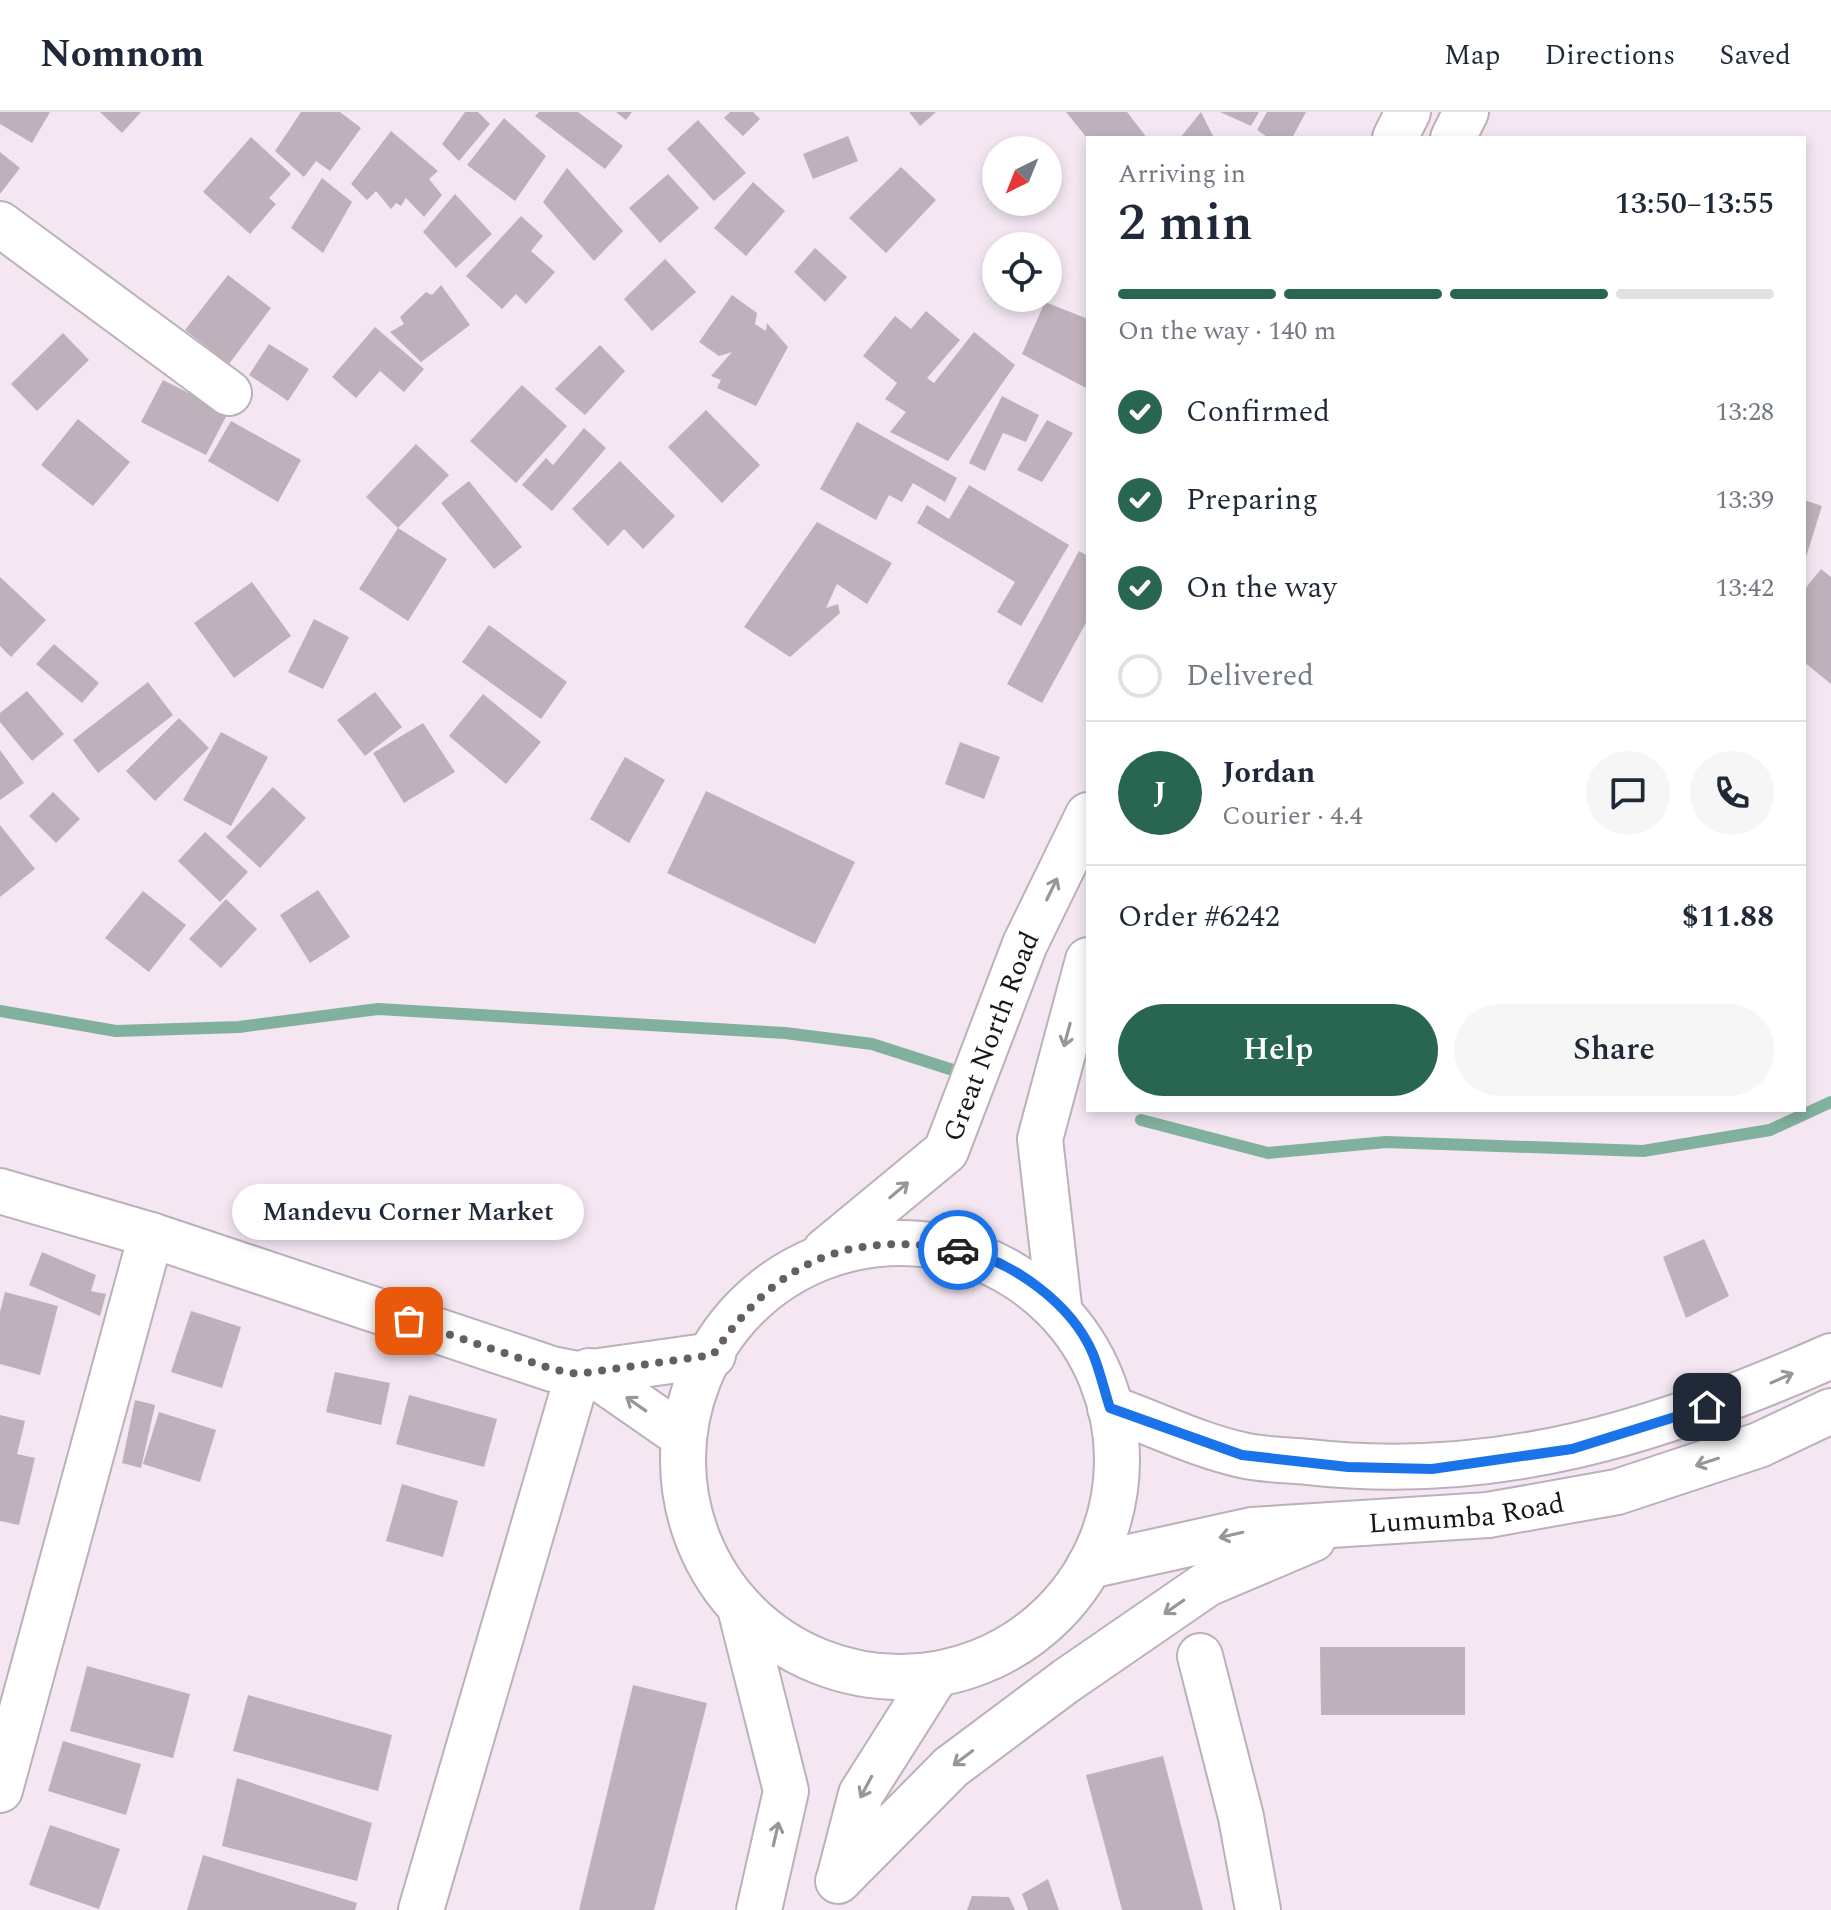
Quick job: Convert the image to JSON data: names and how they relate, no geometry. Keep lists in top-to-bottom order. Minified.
{"streets":{"main road":["Great North Road","Lumumba Road"]},"one_way":["Great North Road"],"places":["Mandevu Corner Market"],"north":"bottom left","page":{"header":"Nomnom","nav":["Map","Directions","Saved"],"heading":["2 min","Arriving in","13:50–13:55"],"panel":["Jordan","Courier · 4.4","Order #6242","$11.88"],"bar":"On the way · 140 m","list":[["Confirmed","13:28"],["Preparing","13:39"],["On the way","13:42"],"Delivered"],"round":"J","buttons":["Help","Share"],"bubble":"Mandevu Corner Market"}}
